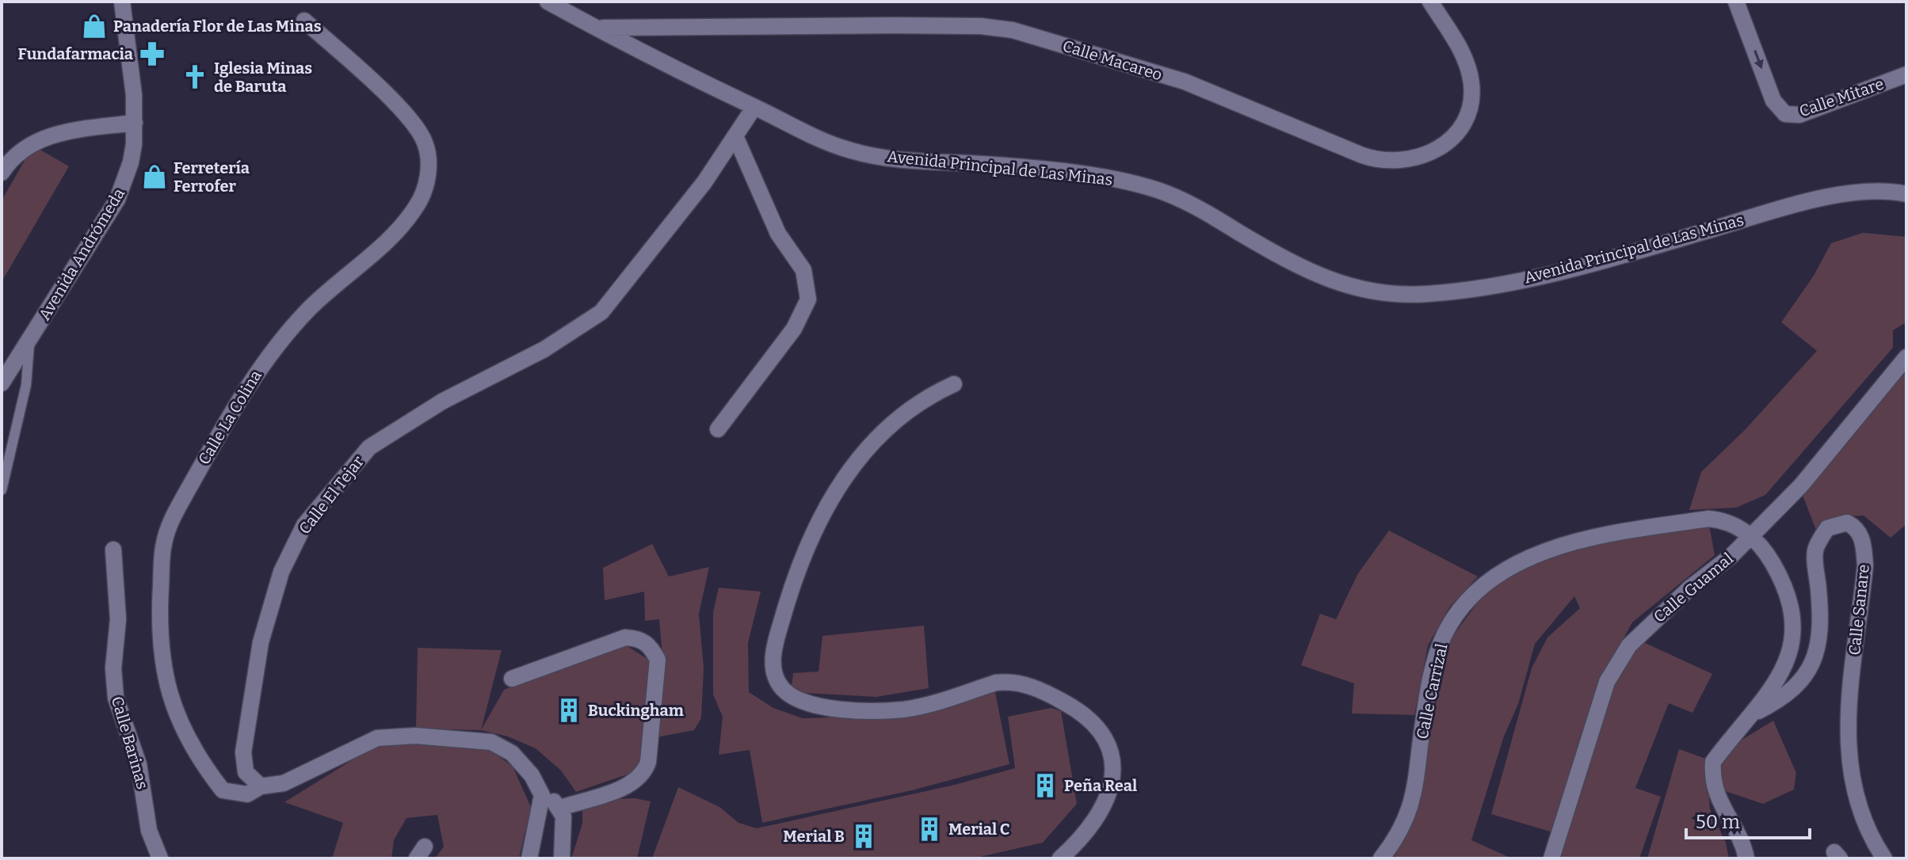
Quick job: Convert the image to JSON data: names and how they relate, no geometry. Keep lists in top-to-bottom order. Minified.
{"streets":{"street":["Calle Macareo","Calle Mitare","Avenida Principal de Las Minas","Avenida Andrómeda","Calle La Colina","Calle El Tejar","Calle Guamal","Calle Sanare","Calle Carrizal","Calle Barinas"]},"crossings":[["Calle Macareo","Avenida Principal de Las Minas"],["Avenida Principal de Las Minas","Calle El Tejar"],["Calle La Colina","Calle El Tejar"],["Calle Guamal","Calle Carrizal"],["Calle Sanare","Calle Carrizal"]],"places":{"shop":["Panadería Flor de Las Minas","Ferretería Ferrofer"],"pharmacy":["Fundafarmacia"],"church":["Iglesia Minas de Baruta"],"building":["Buckingham","Peña Real","Merial C","Merial B"]},"scale_bar":"50 m"}
